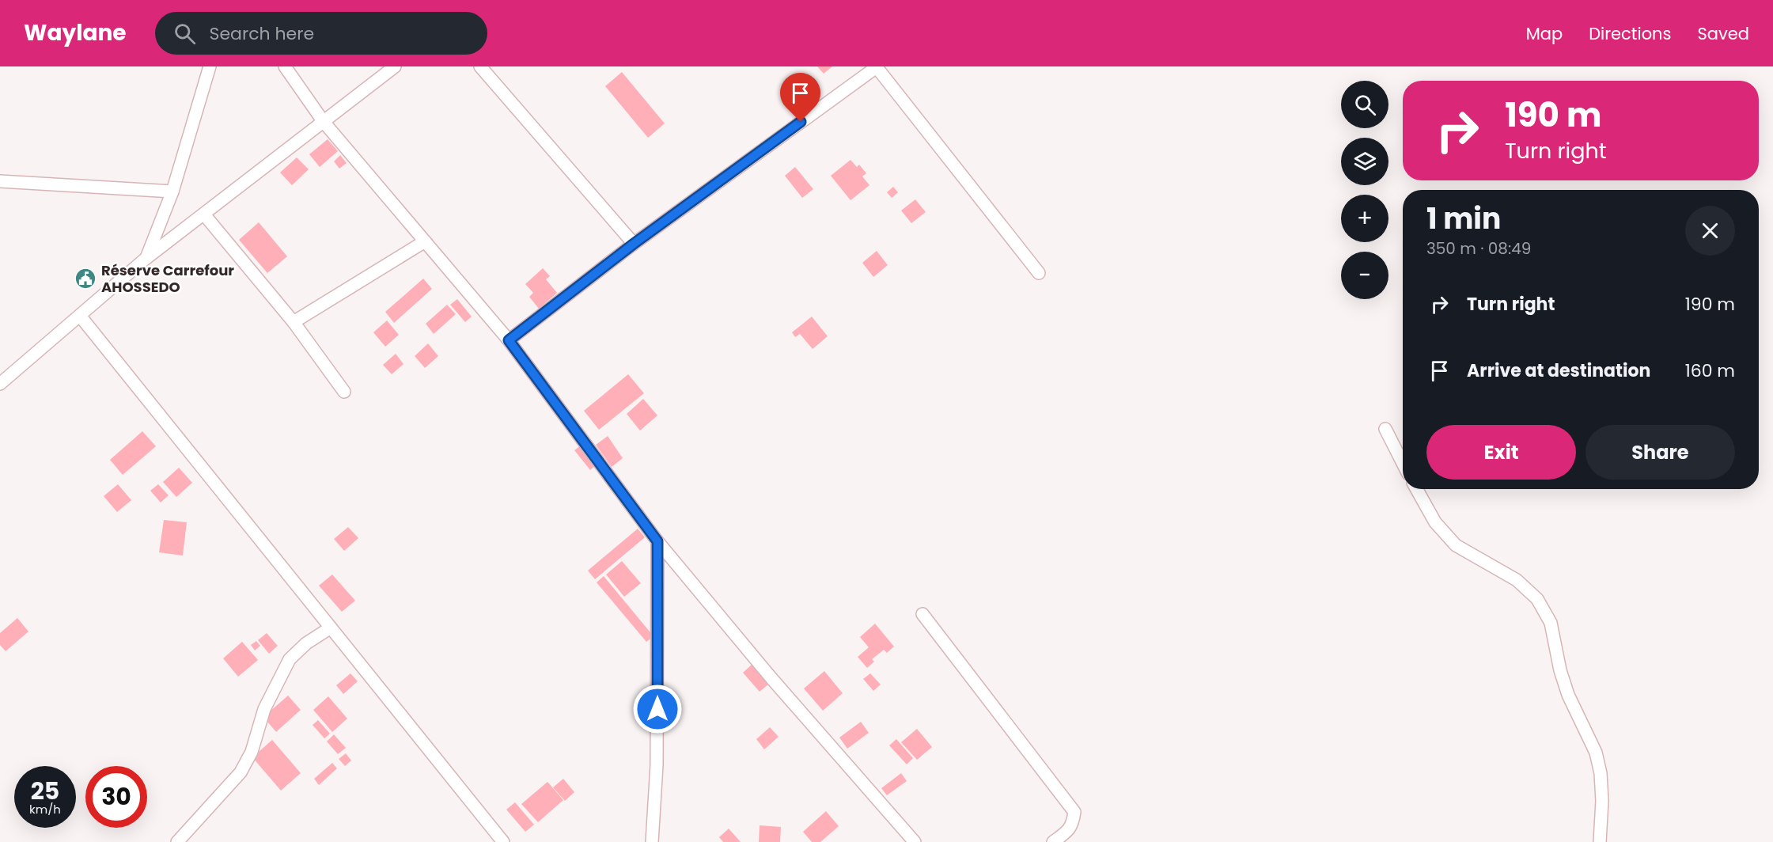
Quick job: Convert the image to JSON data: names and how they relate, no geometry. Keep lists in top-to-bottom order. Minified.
{"places":{"public building":["Réserve Carrefour AHOSSEDO"]},"page":{"header":"Waylane","search":"Search here","nav":["Map","Directions","Saved"],"map_buttons":["+","−"],"turn":["190 m","Turn right"],"heading":["1 min","350 m · 08:49"],"list":[{"name":"Turn right","value":"190 m"},{"name":"Arrive at destination","value":"160 m"}],"buttons":["Exit","Share"],"speed":"25 km/h","limit":"30"}}
